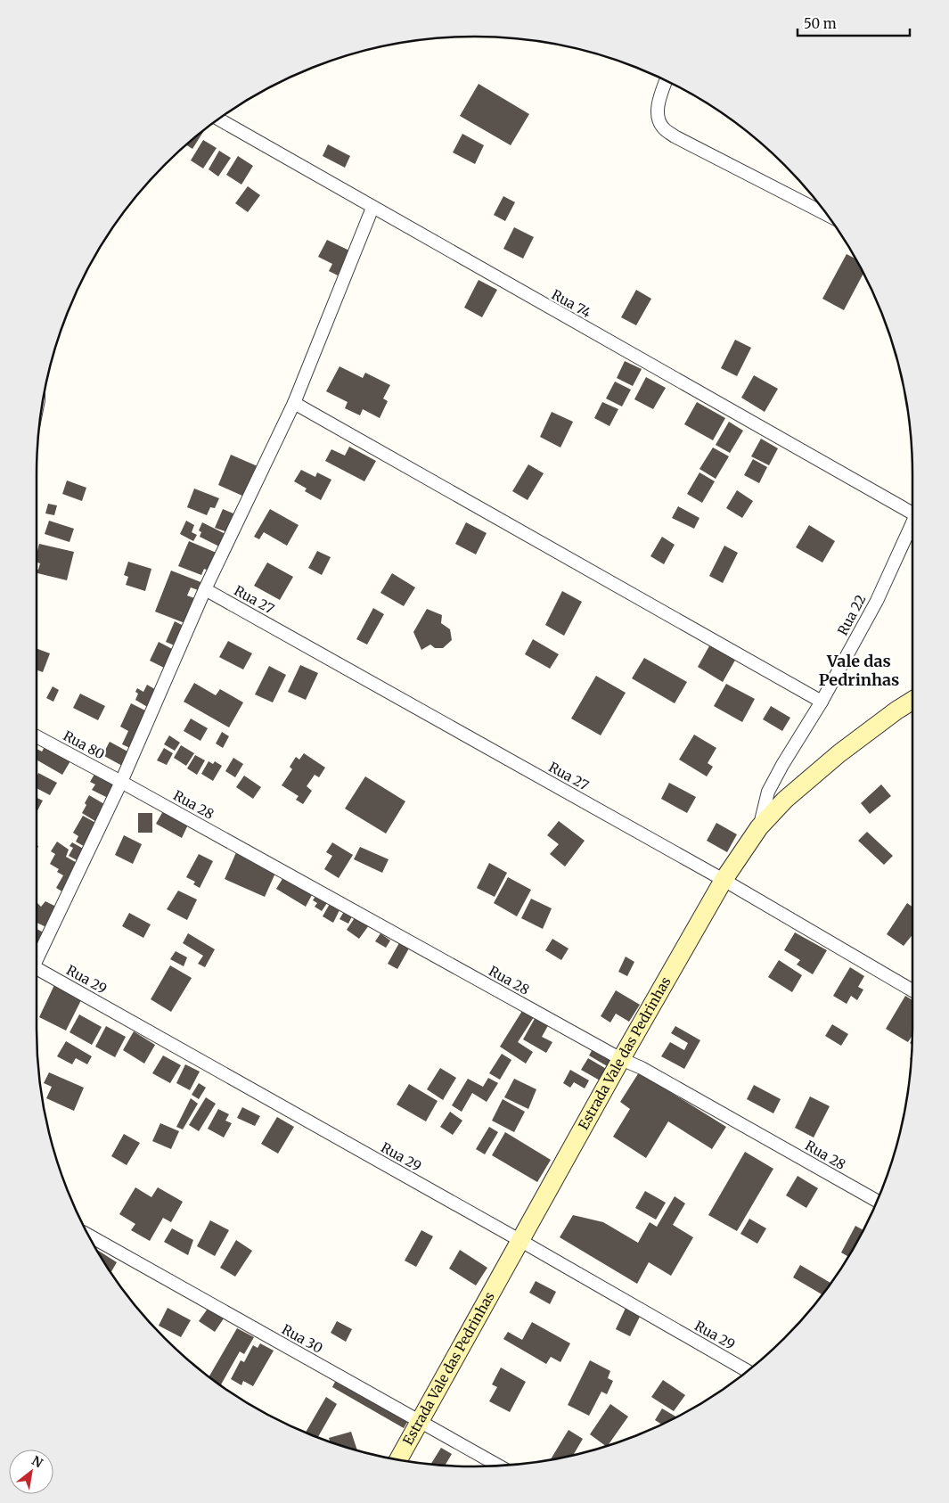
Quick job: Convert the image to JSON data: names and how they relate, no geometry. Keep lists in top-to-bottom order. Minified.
{"streets":{"main road":["Estrada Vale das Pedrinhas"],"street":["Rua 74","Rua 27","Rua 22","Rua 80","Rua 28","Rua 29","Rua 30"]},"crossings":[["Rua 27","Estrada Vale das Pedrinhas"],["Rua 22","Estrada Vale das Pedrinhas"],["Rua 80","Rua 28"],["Rua 28","Estrada Vale das Pedrinhas"],["Rua 29","Estrada Vale das Pedrinhas"],["Estrada Vale das Pedrinhas","Rua 30"]],"districts":["Vale das Pedrinhas"],"scale_bar":"50 m","north":"top right"}
